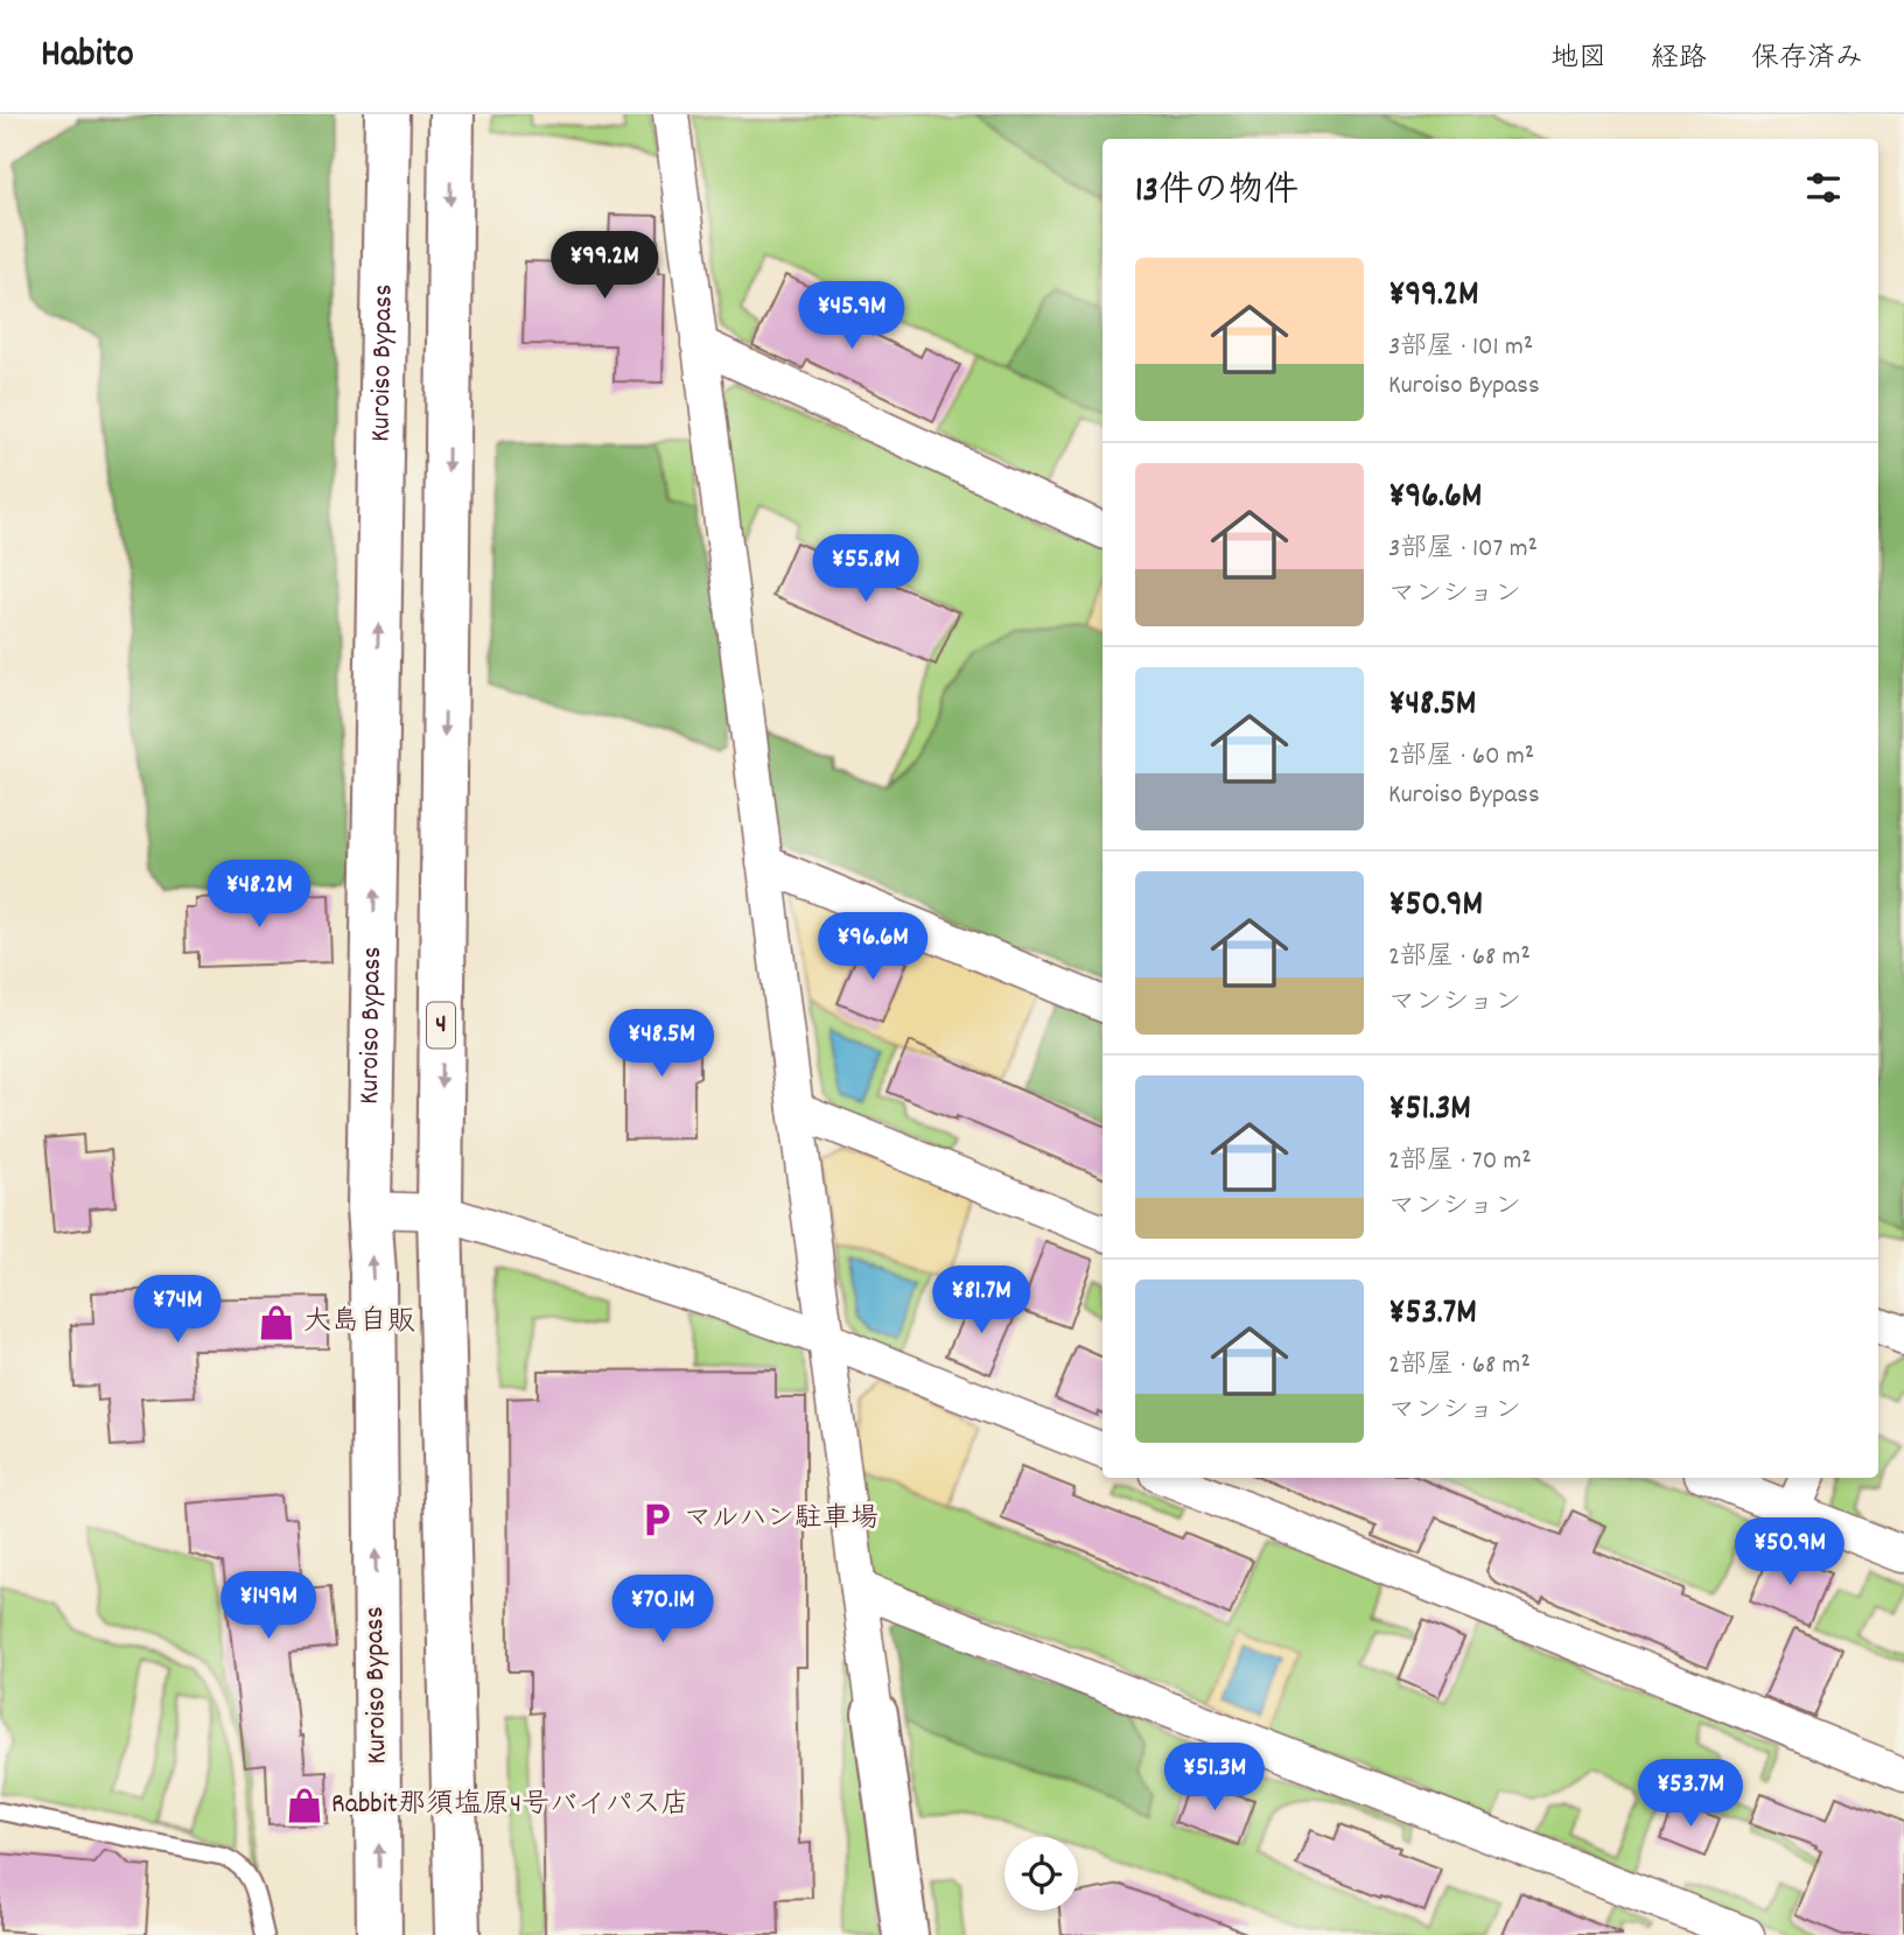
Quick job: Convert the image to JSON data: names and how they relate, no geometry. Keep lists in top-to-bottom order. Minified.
{"streets":{"main road":["Kuroiso Bypass","4"]},"places":{"shop":["大島自販","Rabbit那須塩原4号バイパス店"],"parking":["マルハン駐車場"]},"page":{"header":"Habito","nav":["地図","経路","保存済み"],"heading":"13件の物件","price":["¥99.2M","¥45.9M","¥55.8M","¥48.2M","¥96.6M","¥48.5M","¥81.7M","¥74M","¥50.9M","¥149M","¥70.1M","¥51.3M","¥53.7M"],"list":[{"name":"¥99.2M","note":"3部屋 · 101 m² · Kuroiso Bypass"},{"name":"¥96.6M","note":"3部屋 · 107 m² · マンション"},{"name":"¥48.5M","note":"2部屋 · 60 m² · Kuroiso Bypass"},{"name":"¥50.9M","note":"2部屋 · 68 m² · マンション"},{"name":"¥51.3M","note":"2部屋 · 70 m² · マンション"},{"name":"¥53.7M","note":"2部屋 · 68 m² · マンション"}]}}
